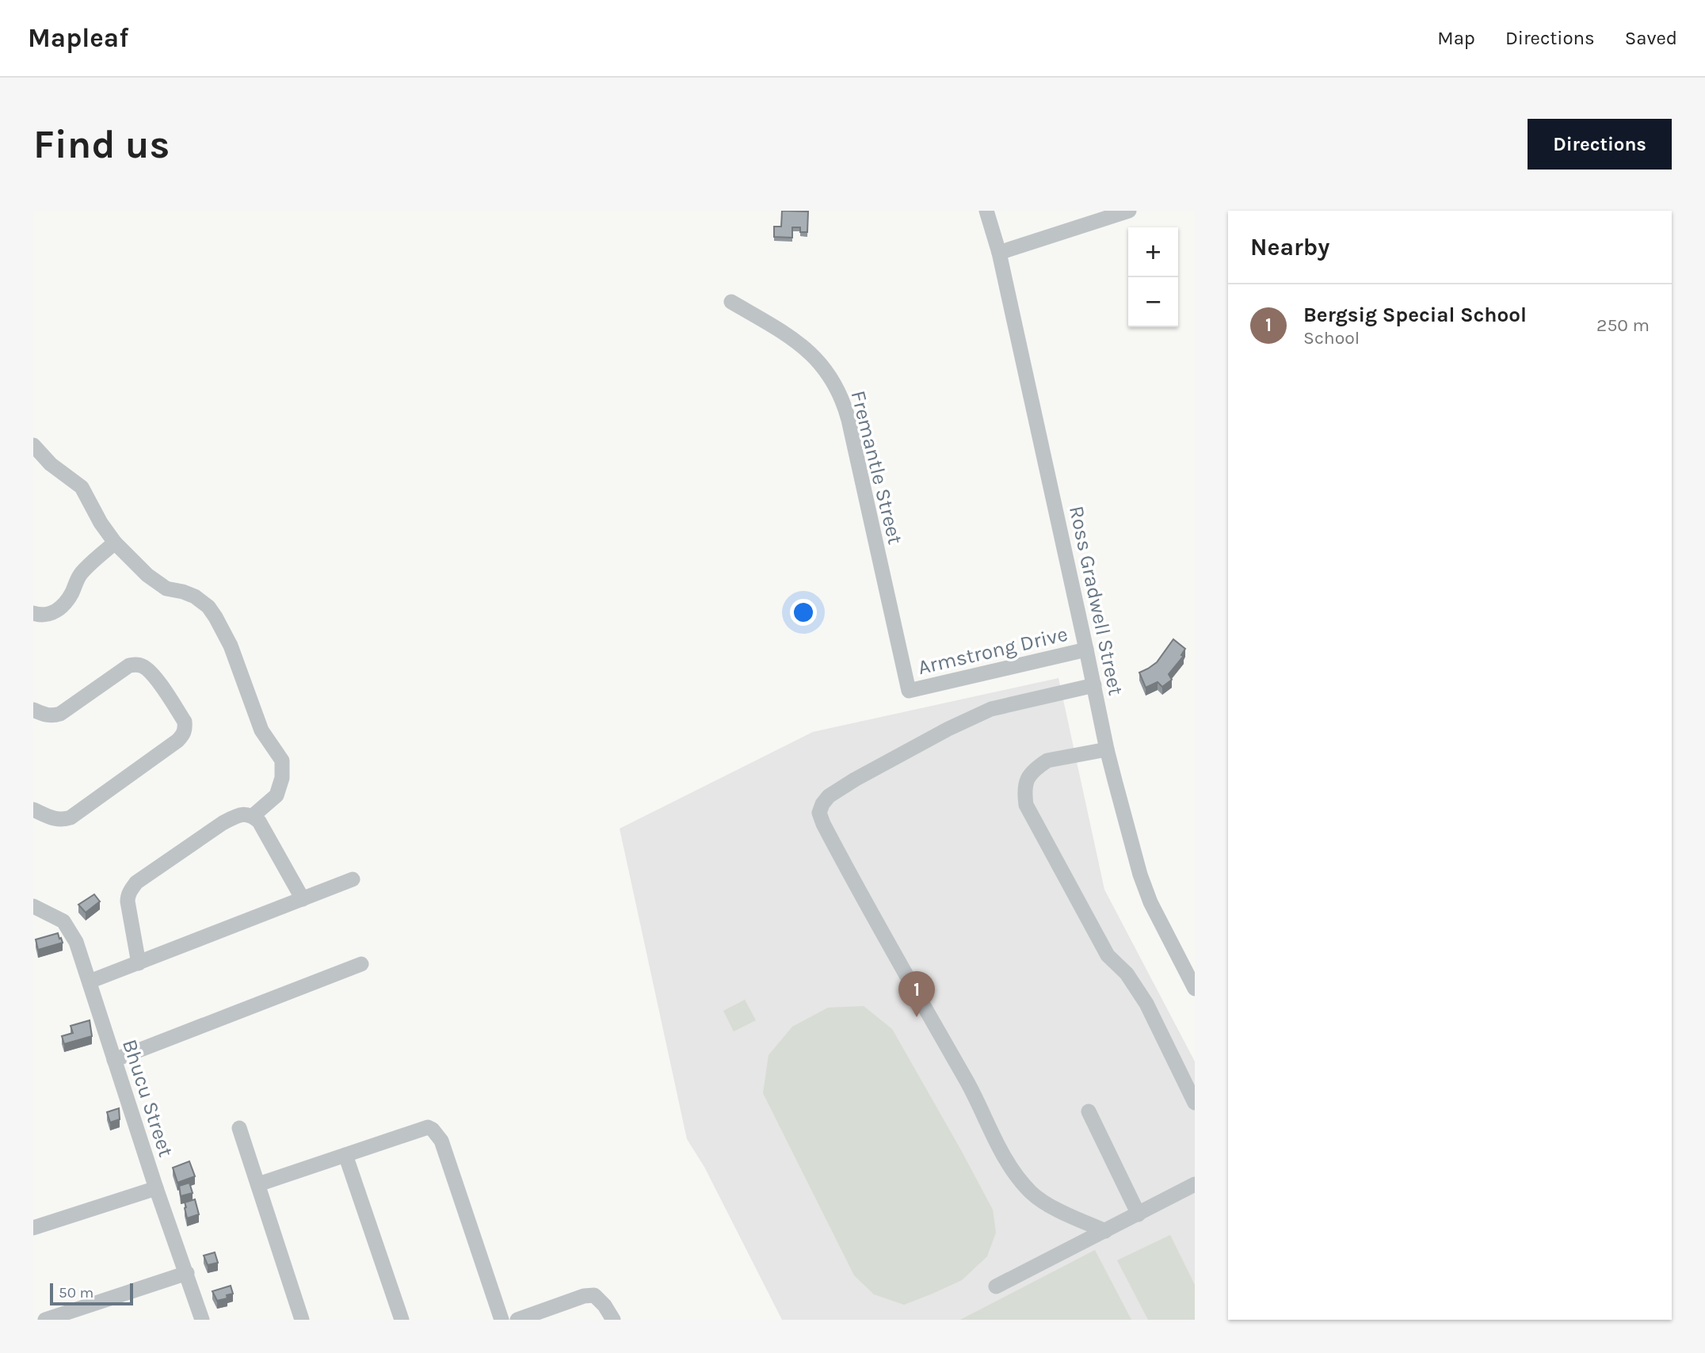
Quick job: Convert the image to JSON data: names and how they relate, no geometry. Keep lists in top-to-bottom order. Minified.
{"streets":{"street":["Fremantle Street","Ross Gradwell Street","Armstrong Drive","Bhucu Street"]},"crossings":[["Fremantle Street","Armstrong Drive"],["Ross Gradwell Street","Armstrong Drive"]],"scale_bar":"50 m","page":{"header":"Mapleaf","nav":["Map","Directions","Saved"],"buttons":"Directions","title":"Find us","heading":"Nearby","map_buttons":["+","−"],"list":[{"mark":"1","name":"Bergsig Special School","note":"School","value":"250 m"}],"pins":"1","scale":"50 m"}}
